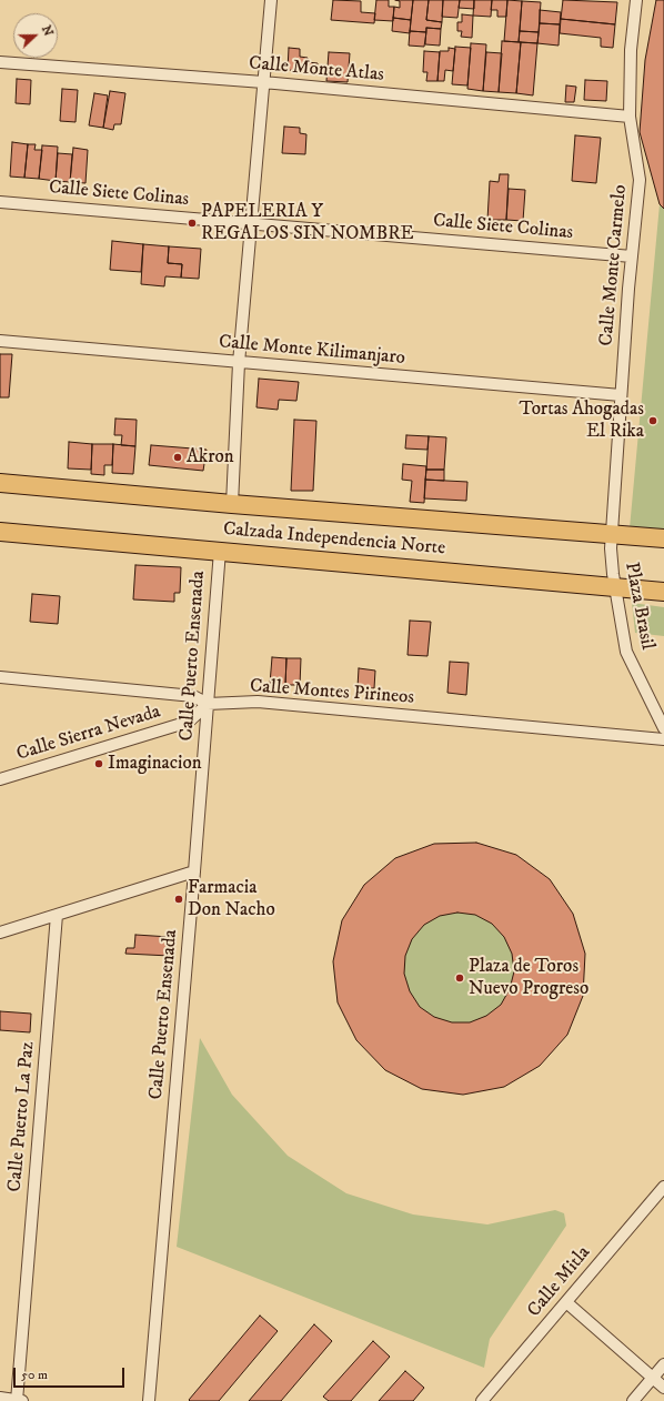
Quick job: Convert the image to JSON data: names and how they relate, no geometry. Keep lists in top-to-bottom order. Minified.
{"streets":{"main road":["Calzada Independencia Norte"],"street":["Calle Monte Atlas","Calle Siete Colinas","Calle Monte Carmelo","Calle Monte Kilimanjaro","Plaza Brasil","Calle Puerto Ensenada","Calle Montes Pirineos","Calle Sierra Nevada","Calle Puerto La Paz","Calle Mitla"]},"crossings":[["Calle Monte Atlas","Calle Monte Carmelo"],["Calle Siete Colinas","Calle Monte Carmelo"],["Calle Monte Carmelo","Calle Monte Kilimanjaro"],["Calle Monte Carmelo","Calzada Independencia Norte"],["Calle Monte Carmelo","Plaza Brasil"],["Calzada Independencia Norte","Plaza Brasil"],["Calzada Independencia Norte","Calle Puerto Ensenada"],["Calle Puerto Ensenada","Calle Montes Pirineos"],["Calle Puerto Ensenada","Calle Sierra Nevada"],["Calle Montes Pirineos","Calle Sierra Nevada"]],"places":["PAPELERIA Y REGALOS SIN NOMBRE","Tortas Ahogadas El Rika","Akron","Imaginacion","Farmacia Don Nacho","Plaza de Toros Nuevo Progreso"],"scale_bar":"50 m","north":"right"}
